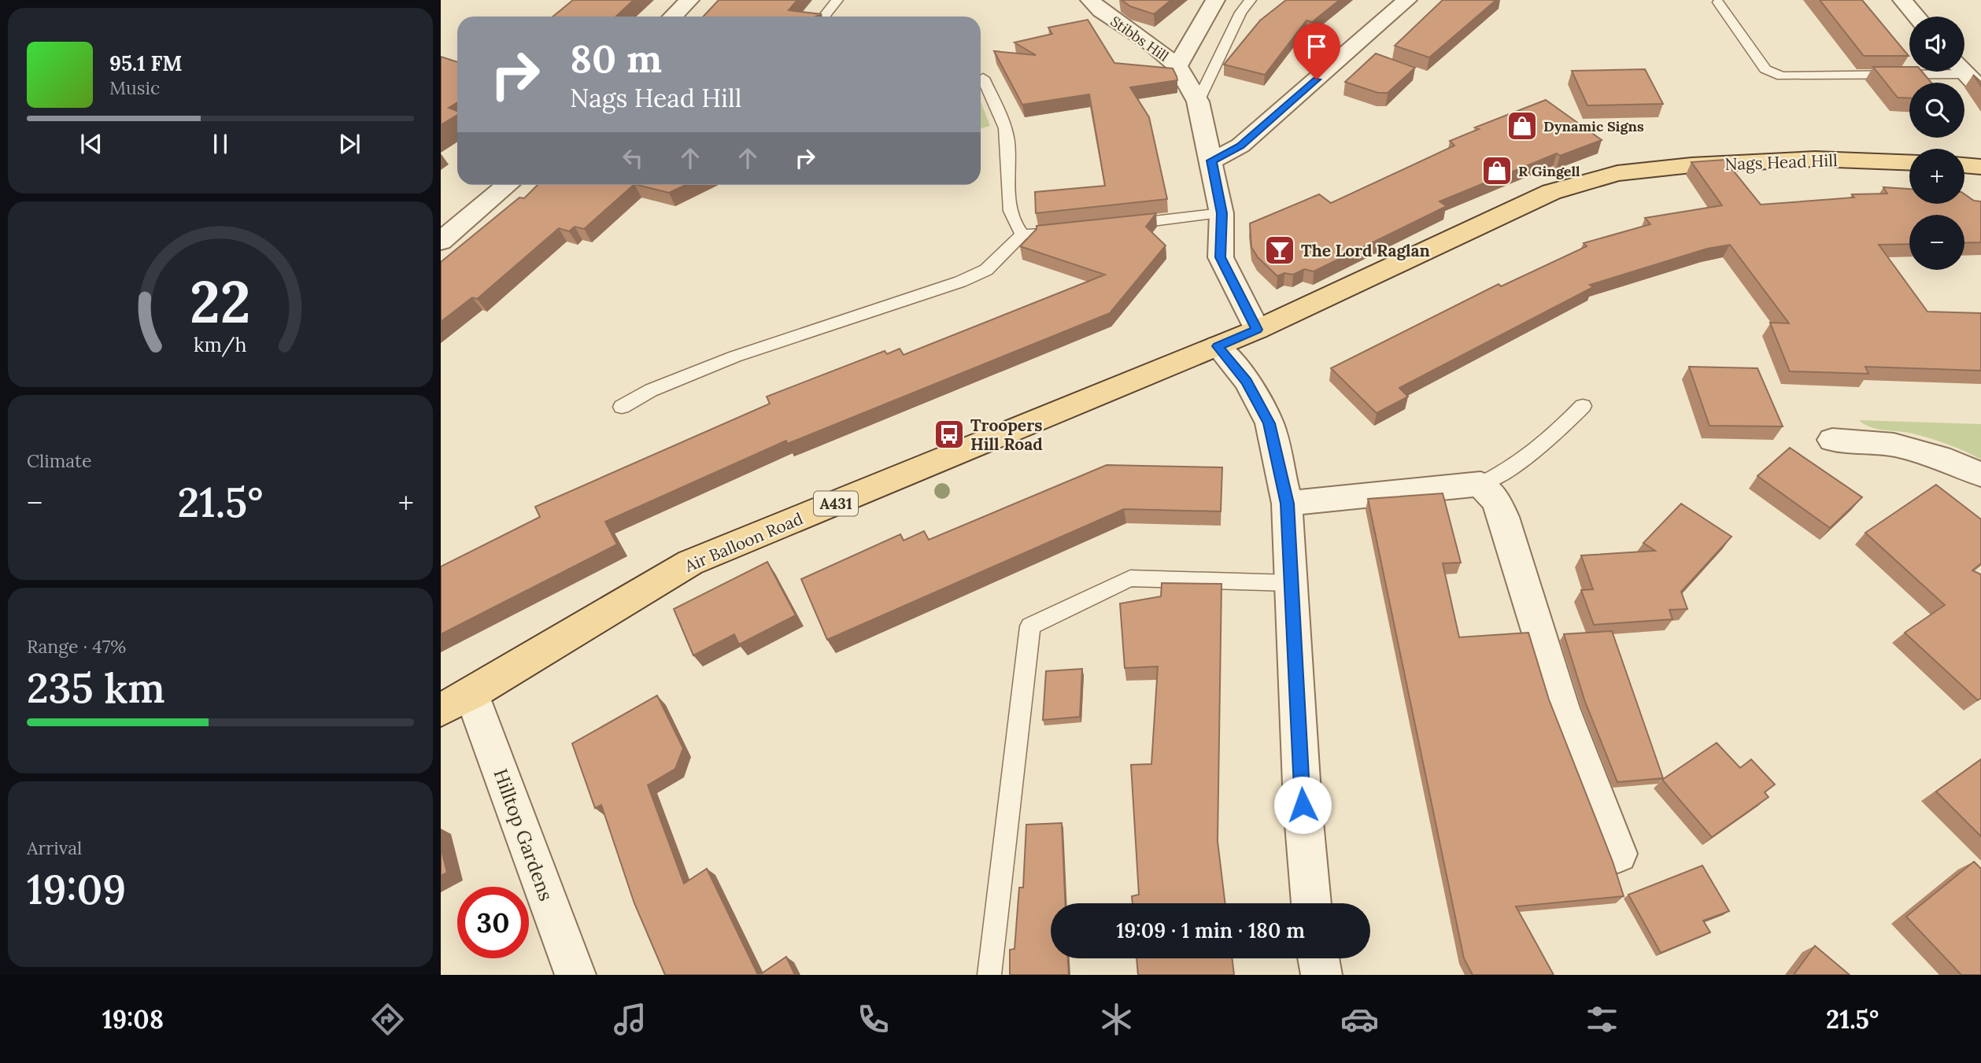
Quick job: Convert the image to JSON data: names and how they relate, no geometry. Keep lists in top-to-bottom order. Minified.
{"streets":{"main road":["Nags Head Hill","A431","Air Balloon Road"],"street":["Stibbs Hill","Hilltop Gardens"]},"crossings":[["Stibbs Hill","Nags Head Hill"],["Nags Head Hill","Air Balloon Road"],["Air Balloon Road","Hilltop Gardens"]],"places":{"shop":["Dynamic Signs","R Gingell"],"bar":["The Lord Raglan"],"bus stop":["Troopers Hill Road"]},"page":{"map_buttons":["+","−"],"turn":["80 m","Nags Head Hill"],"song":["95.1 FM","Music"],"tile":["Climate",["Range · 47%","235 km"],["Arrival","19:09"]],"heat":["−","21.5°","+"],"limit":"30","trip":"19:09 · 1 min · 180 m","tabs":["19:08","21.5°"],"gauge":["22","km/h"]}}
